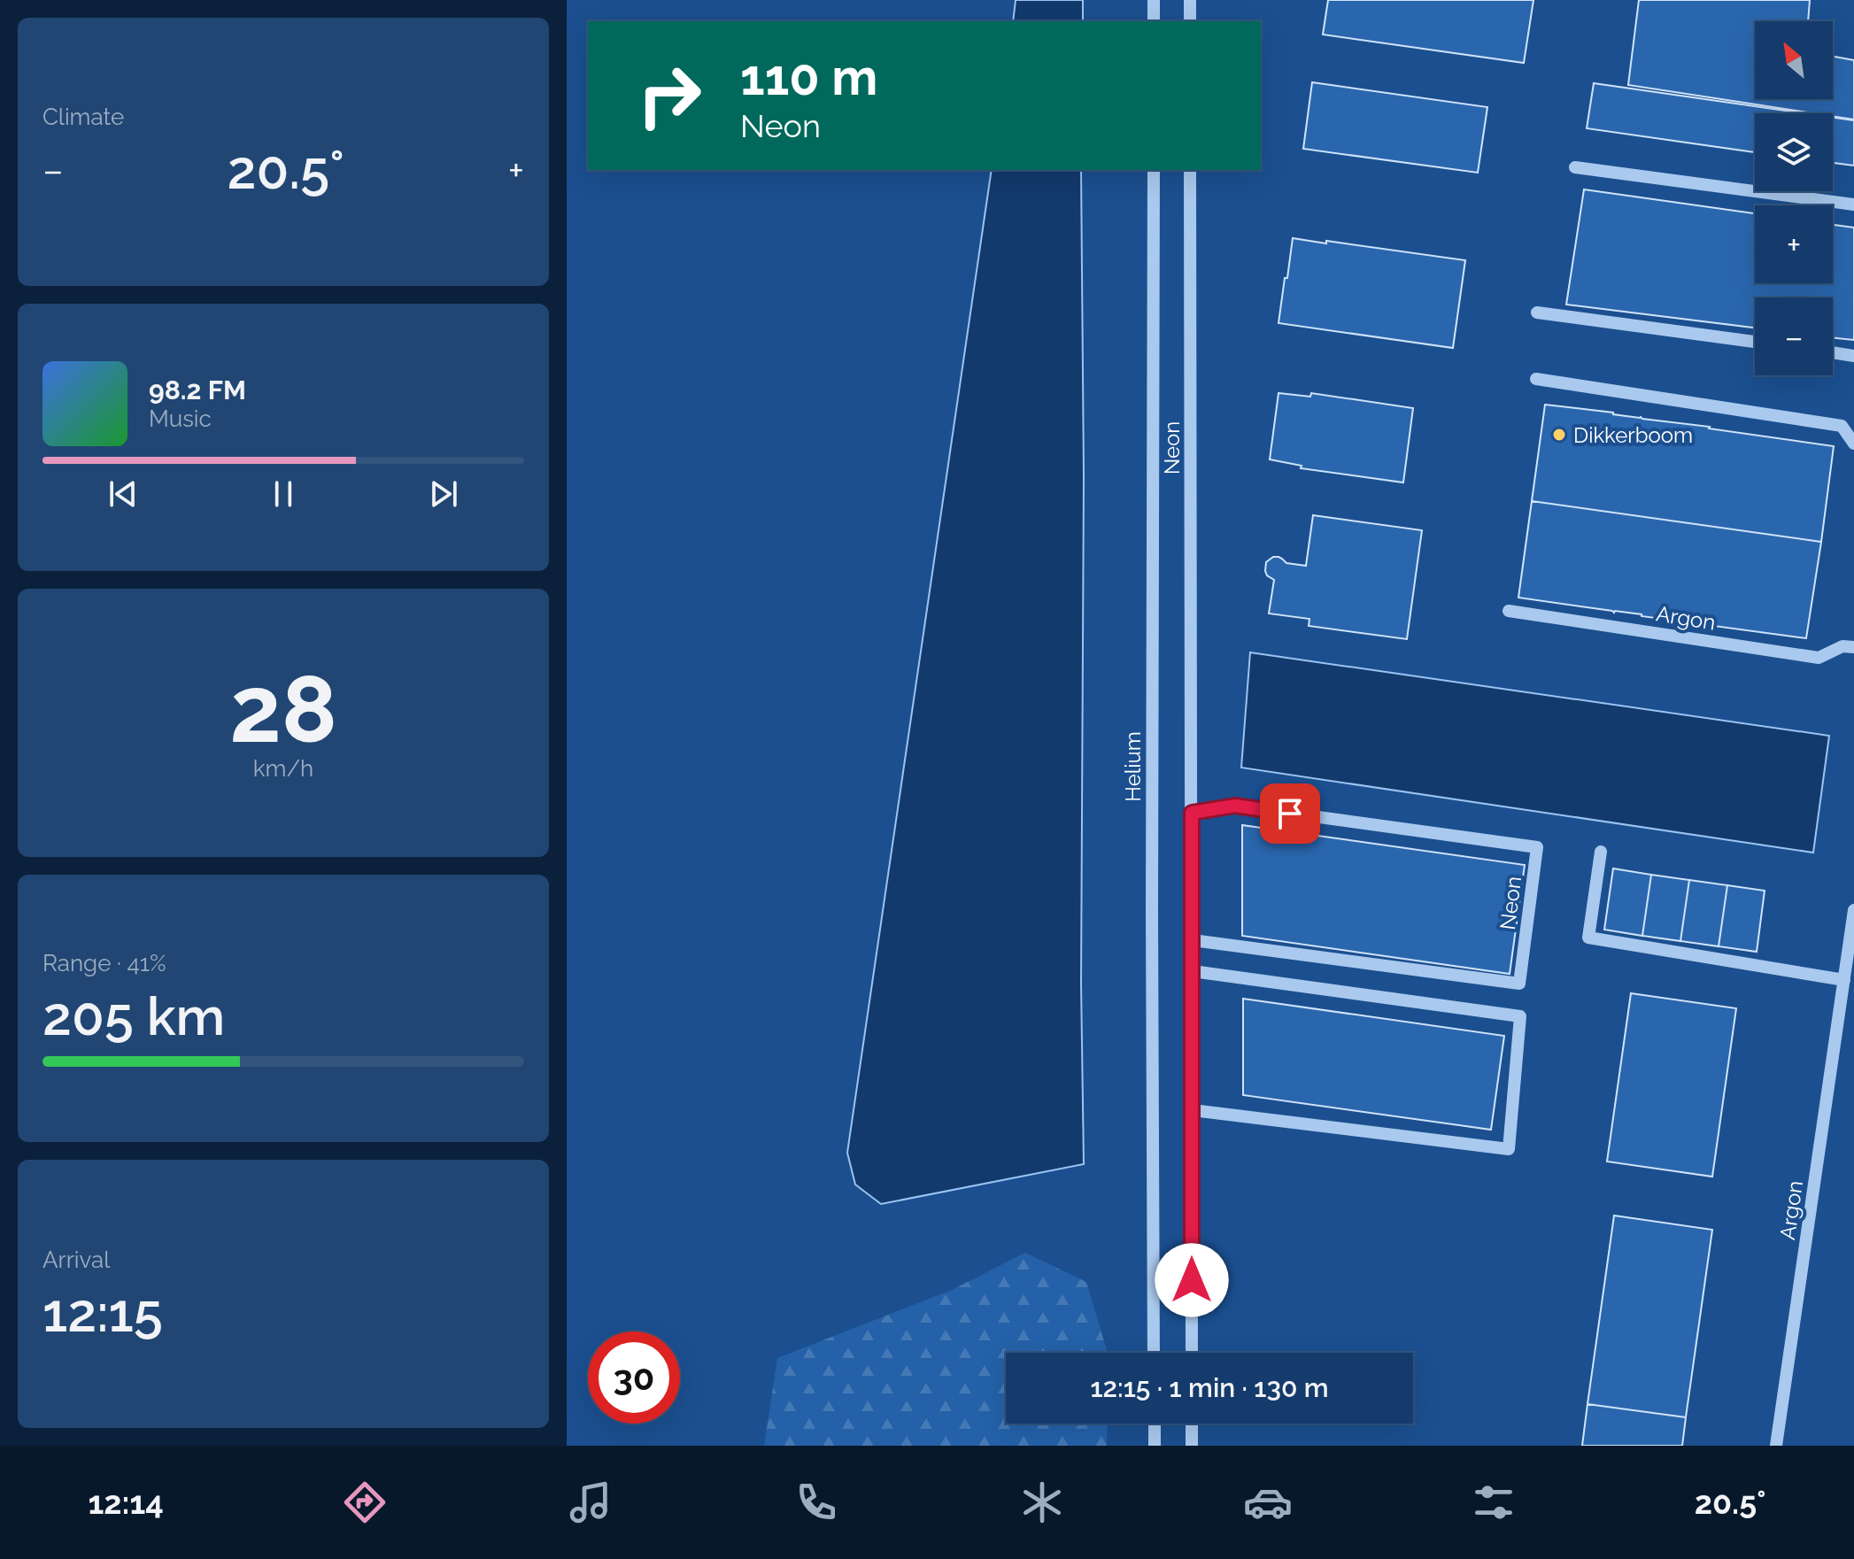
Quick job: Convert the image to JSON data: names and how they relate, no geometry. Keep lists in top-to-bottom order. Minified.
{"streets":{"street":["Neon","Argon","Helium"]},"places":["Dikkerboom"],"north":"top left","page":{"tile":["Climate",["28","km/h"],["Range · 41%","205 km"],["Arrival","12:15"]],"map_buttons":["+","−"],"turn":["110 m","Neon"],"heat":["−","20.5°","+"],"song":["98.2 FM","Music"],"limit":"30","trip":"12:15 · 1 min · 130 m","tabs":["12:14","20.5°"]}}
